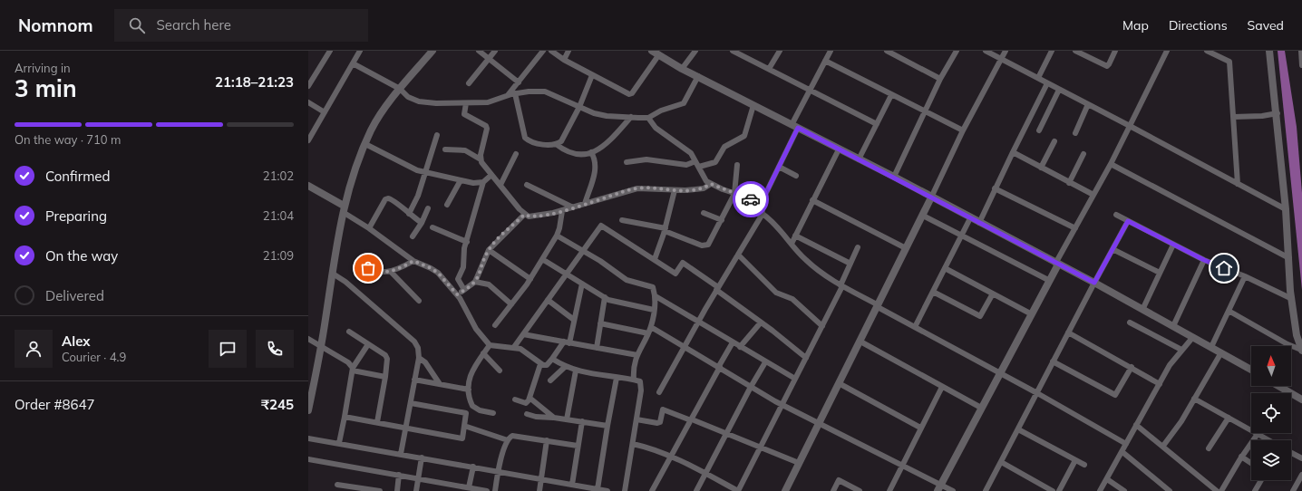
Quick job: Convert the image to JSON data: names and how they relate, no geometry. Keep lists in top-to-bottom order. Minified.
{"north":"top","page":{"header":"Nomnom","search":"Search here","nav":["Map","Directions","Saved"],"heading":["3 min","Arriving in","21:18–21:23"],"panel":["Alex","Courier · 4.9","Order #8647","₹245"],"bar":"On the way · 710 m","list":[["Confirmed","21:02"],["Preparing","21:04"],["On the way","21:09"],"Delivered"]}}
